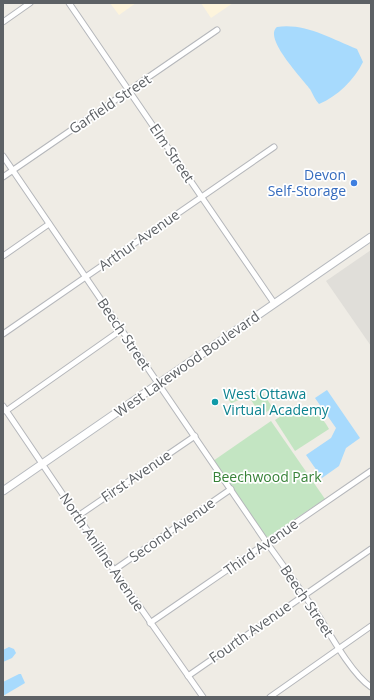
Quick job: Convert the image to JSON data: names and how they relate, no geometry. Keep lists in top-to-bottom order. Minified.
{"streets":{"street":["Garfield Street","Elm Street","Arthur Avenue","Beech Street","West Lakewood Boulevard","First Avenue","Second Avenue","Third Avenue","North Aniline Avenue","Fourth Avenue"]},"crossings":[["Garfield Street","Elm Street"],["Garfield Street","Beech Street"],["Elm Street","Arthur Avenue"],["Elm Street","West Lakewood Boulevard"],["Arthur Avenue","Beech Street"],["Beech Street","West Lakewood Boulevard"],["Beech Street","First Avenue"],["Beech Street","Second Avenue"],["Beech Street","Third Avenue"],["Beech Street","Fourth Avenue"],["West Lakewood Boulevard","North Aniline Avenue"],["First Avenue","North Aniline Avenue"],["Second Avenue","North Aniline Avenue"],["Third Avenue","North Aniline Avenue"],["North Aniline Avenue","Fourth Avenue"]],"parks":["Beechwood Park"],"places":["Devon Self-Storage","West Ottawa Virtual Academy"]}
